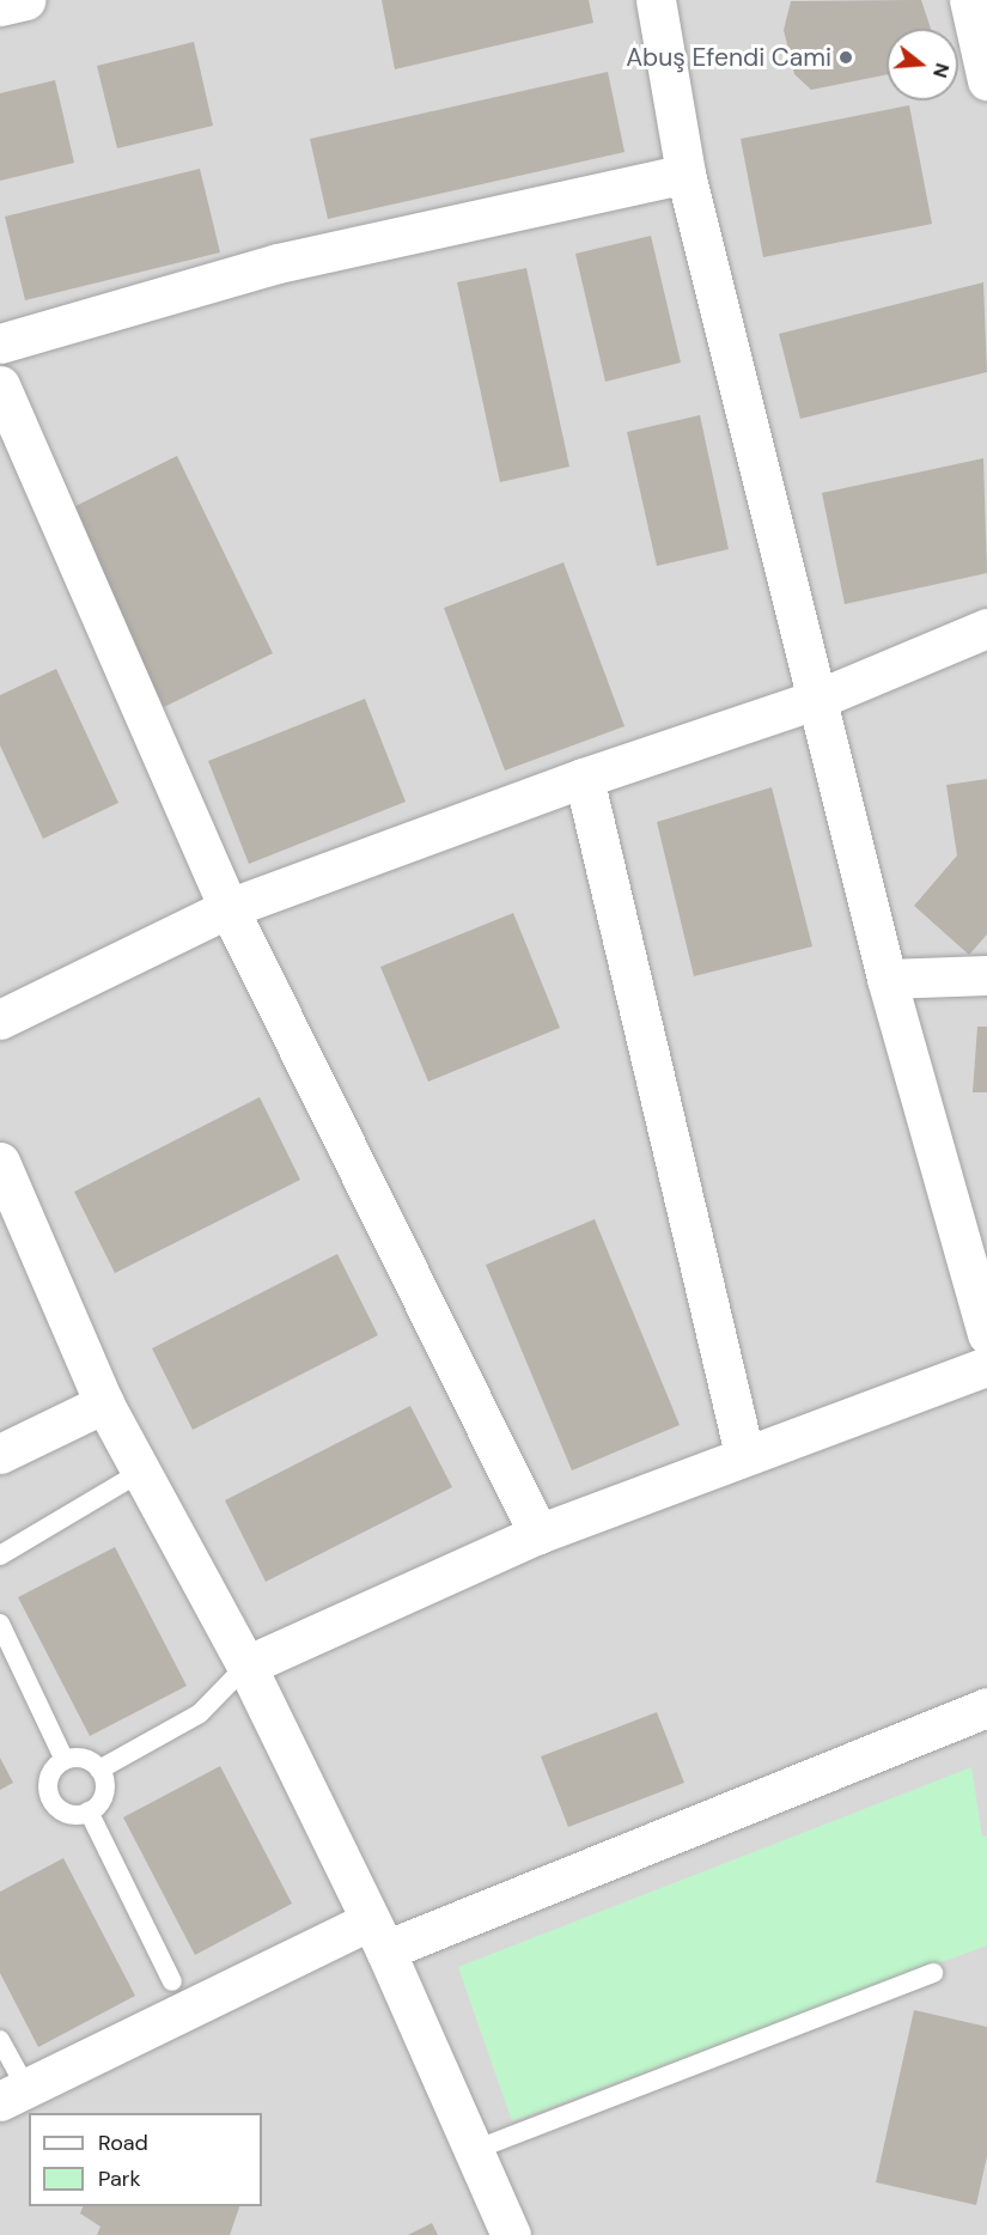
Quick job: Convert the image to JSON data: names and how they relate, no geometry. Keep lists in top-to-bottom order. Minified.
{"places":["Abuş Efendi Cami"],"legend":["Road","Park"],"north":"right"}
